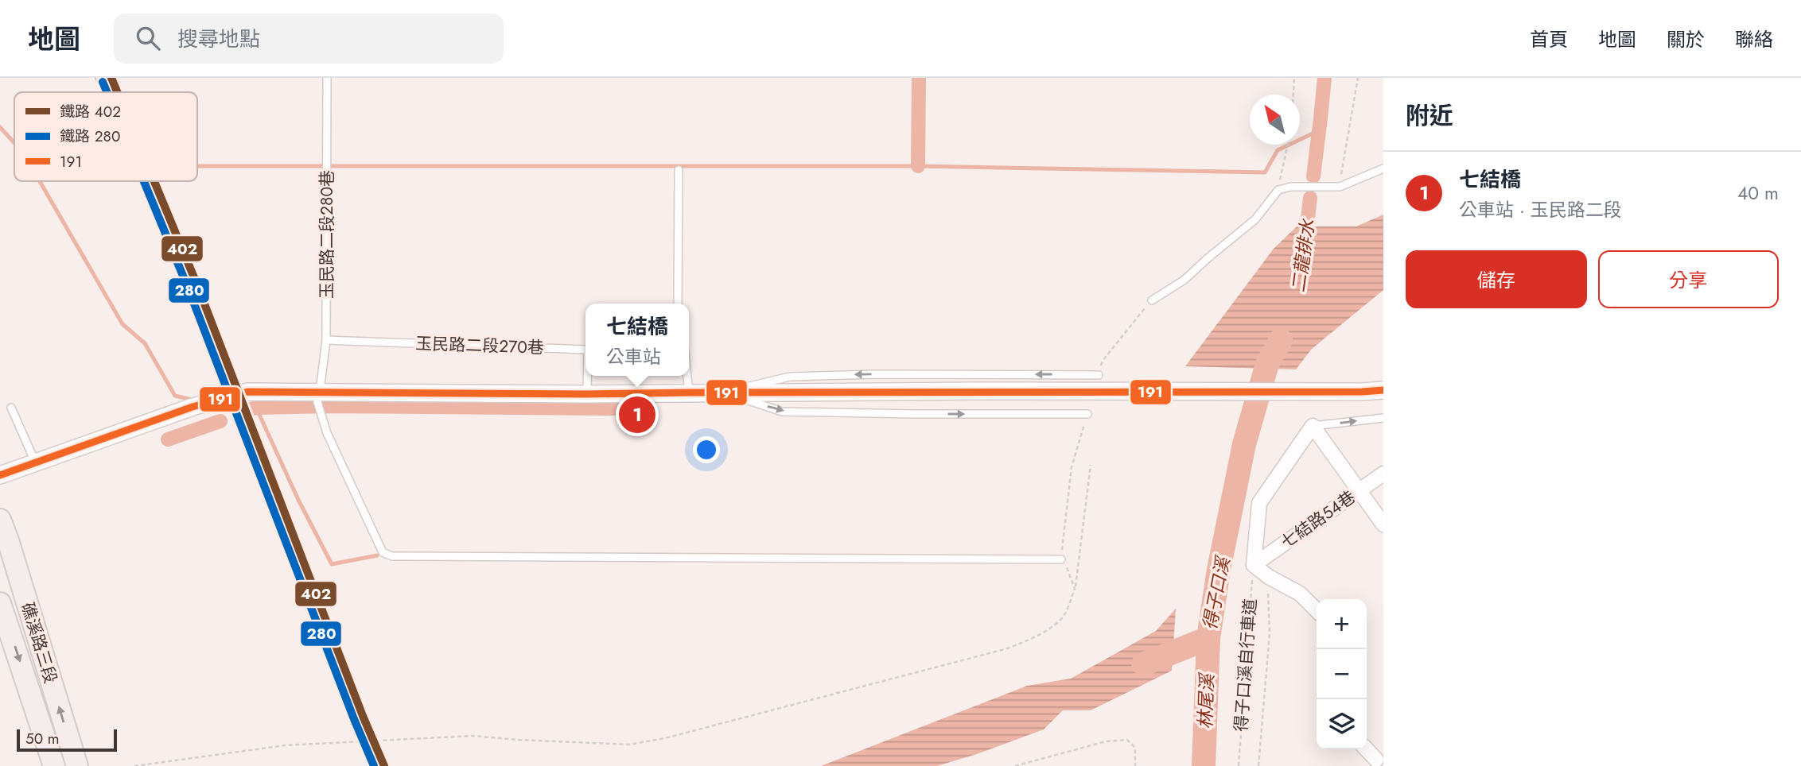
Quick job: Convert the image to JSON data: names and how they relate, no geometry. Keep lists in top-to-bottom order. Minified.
{"streets":{"main road":["礁溪路三段"],"street":["七結路54巷"],"lane":["玉民路二段280巷","玉民路二段270巷"],"path":["得子口溪自行車道"]},"crossings":[["玉民路二段280巷","玉民路二段270巷"],["七結路54巷","得子口溪自行車道"]],"water":["二龍排水","得子口溪","林尾溪"],"lines":["rail line 402","rail line 280","transit line 191"],"legend":["鐵路 402","鐵路 280","191"],"scale_bar":"50 m","north":"top left","page":{"header":"地圖","search":"搜尋地點","nav":["首頁","地圖","關於","聯絡"],"heading":"附近","list":[{"mark":"1","name":"七結橋","note":"公車站 · 玉民路二段","value":"40 m"}],"buttons":["儲存","分享"],"popup":["七結橋","公車站"],"pins":"1","map_buttons":["+","−"],"scale":"50 m"}}
